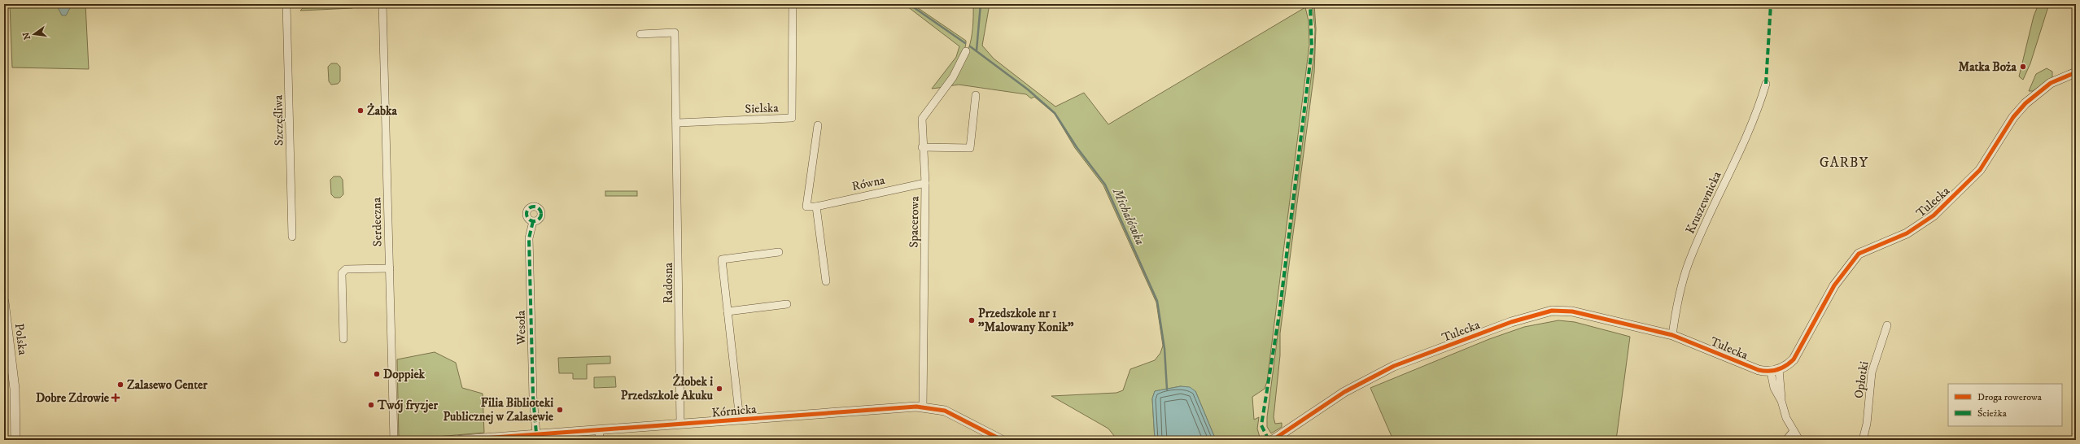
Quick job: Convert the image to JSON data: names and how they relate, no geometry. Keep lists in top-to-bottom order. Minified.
{"streets":{"street":["Sielska","Szczęśliwa","Równa","Tulecka","Kruszewnicka","Serdeczna","Spacerowa","Radosna","Wesoła","Polska","Opłotki","Kórnicka"]},"crossings":[["Sielska","Radosna"],["Równa","Spacerowa"],["Tulecka","Kruszewnicka"],["Spacerowa","Kórnicka"],["Radosna","Kórnicka"],["Wesoła","Kórnicka"]],"districts":["GARBY"],"water":["Michałówka"],"places":{"other":["Matka Boża","Żabka","Przedszkole nr 1 \"Malowany Konik\"","Doppiek","Zalasewo Center","Żłobek i Przedszkole Akuku","Twój fryzjer","Filia Biblioteki Publicznej w Zalasewie"],"health":["Dobre Zdrowie"]},"legend":["Droga rowerowa","Ścieżka"],"north":"left"}
